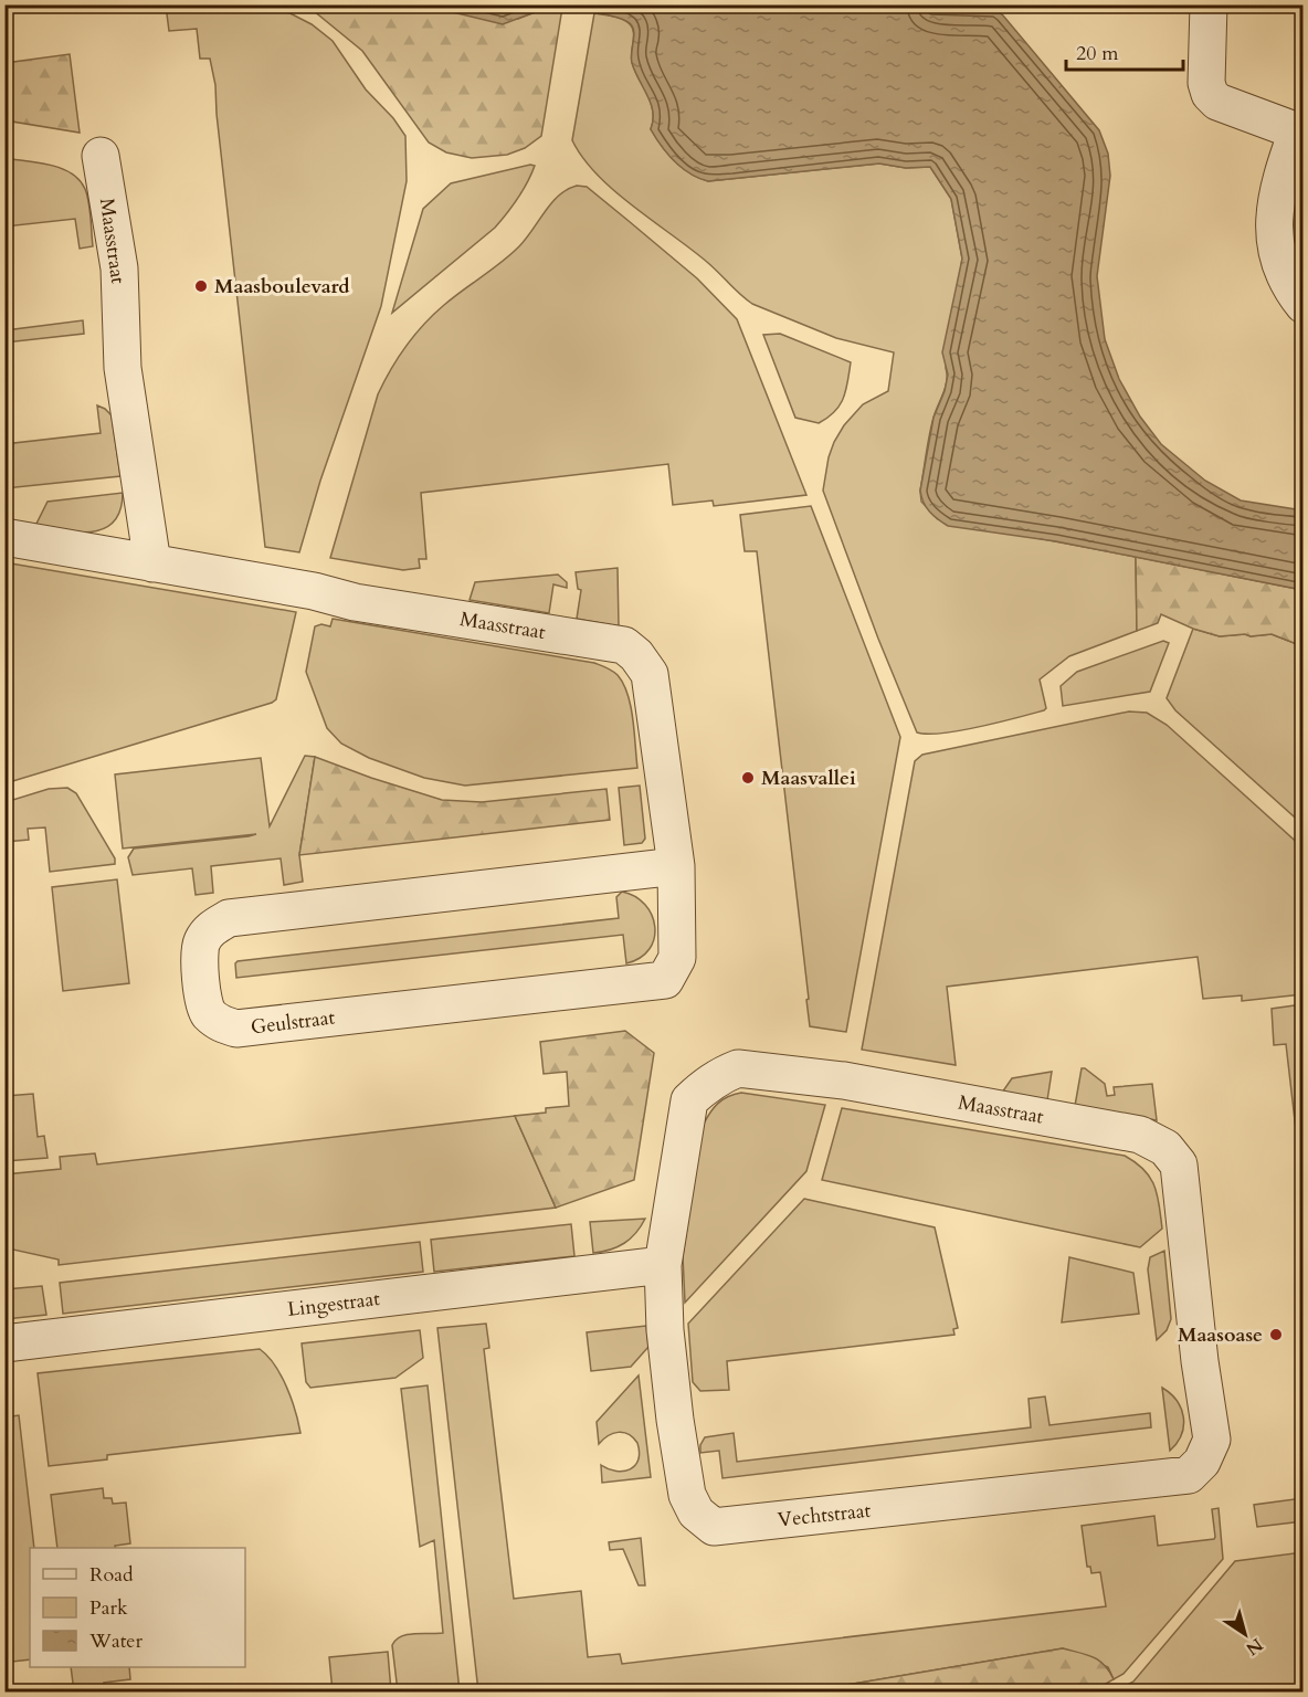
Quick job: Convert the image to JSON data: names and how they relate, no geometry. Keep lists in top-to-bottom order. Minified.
{"streets":{"street":["Maasstraat","Geulstraat","Lingestraat","Vechtstraat"]},"crossings":[["Maasstraat","Geulstraat"],["Maasstraat","Lingestraat"],["Maasstraat","Vechtstraat"],["Lingestraat","Vechtstraat"]],"places":["Maasboulevard","Maasvallei","Maasoase"],"legend":["Road","Park","Water"],"scale_bar":"20 m","north":"bottom right"}
